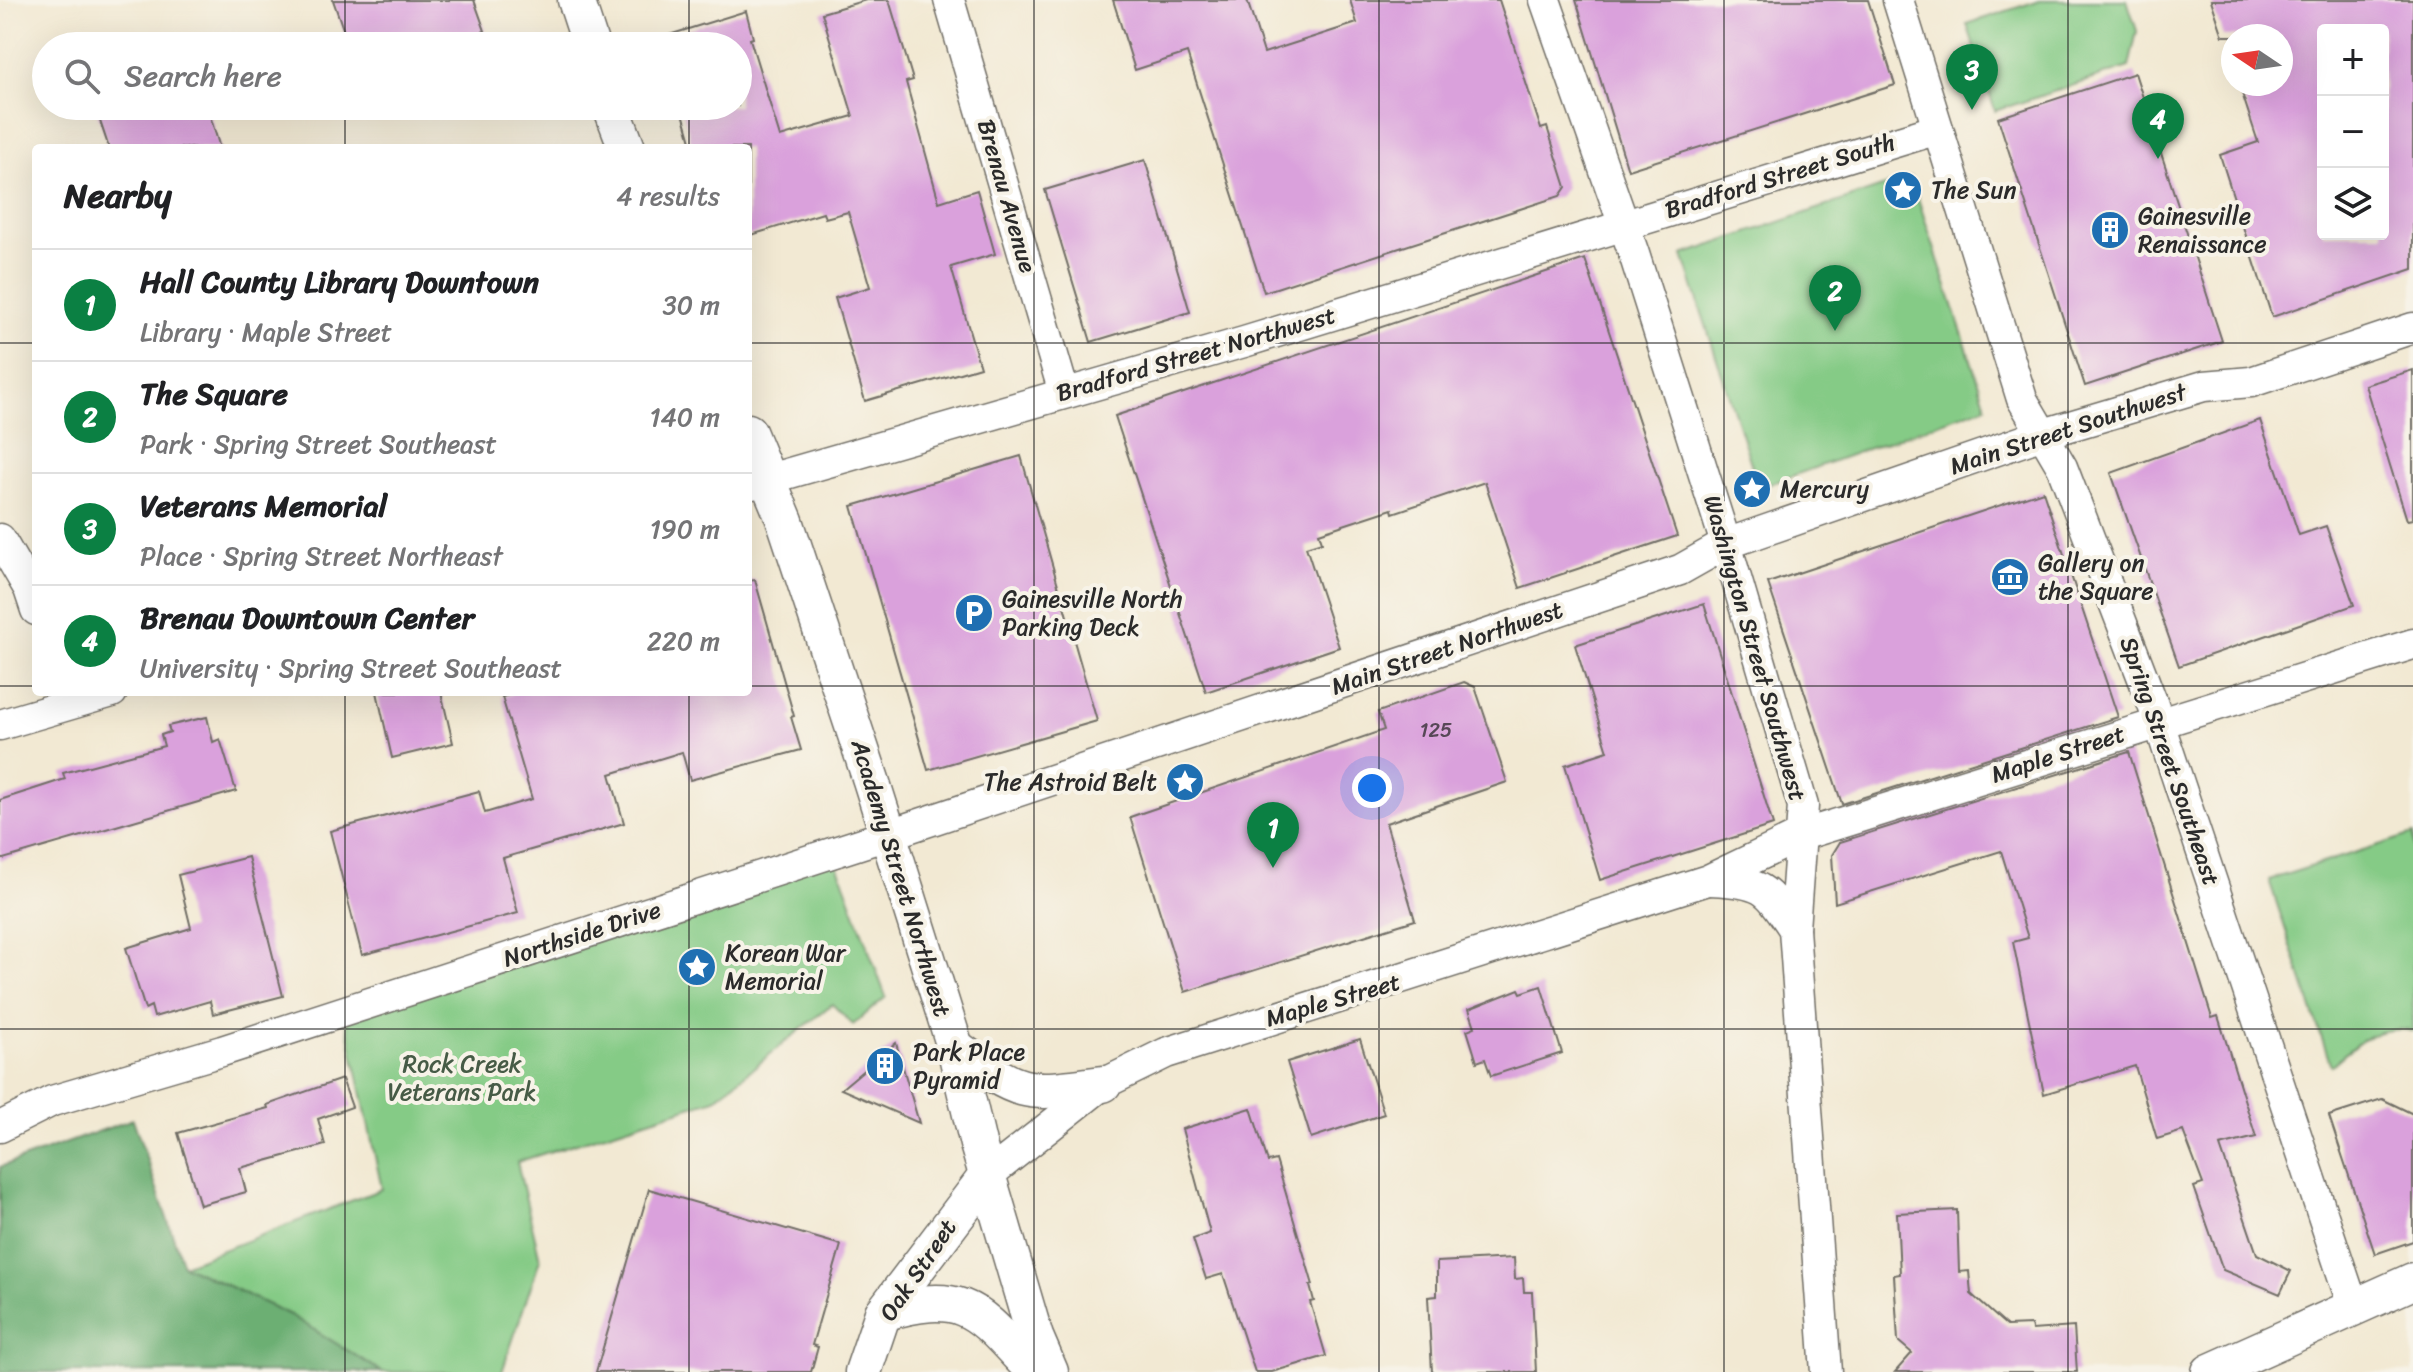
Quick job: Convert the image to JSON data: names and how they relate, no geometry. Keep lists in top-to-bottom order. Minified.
{"streets":{"street":["Bradford Street South","Brenau Avenue","Bradford Street Northwest","Main Street Southwest","Main Street Northwest","Washington Street Southwest","Maple Street","Spring Street Southeast","Academy Street Northwest","Northside Drive","Oak Street"]},"crossings":[["Bradford Street South","Bradford Street Northwest"],["Bradford Street South","Washington Street Southwest"],["Bradford Street South","Spring Street Southeast"],["Brenau Avenue","Bradford Street Northwest"],["Bradford Street Northwest","Washington Street Southwest"],["Bradford Street Northwest","Academy Street Northwest"],["Main Street Southwest","Main Street Northwest"],["Main Street Southwest","Washington Street Southwest"],["Main Street Southwest","Spring Street Southeast"],["Main Street Northwest","Washington Street Southwest"],["Main Street Northwest","Northside Drive"],["Washington Street Southwest","Maple Street"],["Maple Street","Spring Street Southeast"],["Maple Street","Academy Street Northwest"],["Maple Street","Oak Street"],["Academy Street Northwest","Northside Drive"],["Academy Street Northwest","Oak Street"]],"parks":["Rock Creek Veterans Park"],"places":{"place":["The Sun","Mercury","The Astroid Belt","Korean War Memorial"],"building":["Gainesville Renaissance","Park Place Pyramid"],"museum":["Gallery on the Square"],"parking":["Gainesville North Parking Deck"]},"house_numbers":["125"],"north":"left","page":{"map_buttons":["+","−"],"search":"Search here","pins":["3","4","2","1"],"heading":["Nearby","4 results"],"list":[{"mark":"1","name":"Hall County Library Downtown","note":"Library · Maple Street","value":"30 m"},{"mark":"2","name":"The Square","note":"Park · Spring Street Southeast","value":"140 m"},{"mark":"3","name":"Veterans Memorial","note":"Place · Spring Street Northeast","value":"190 m"},{"mark":"4","name":"Brenau Downtown Center","note":"University · Spring Street Southeast","value":"220 m"}]}}
